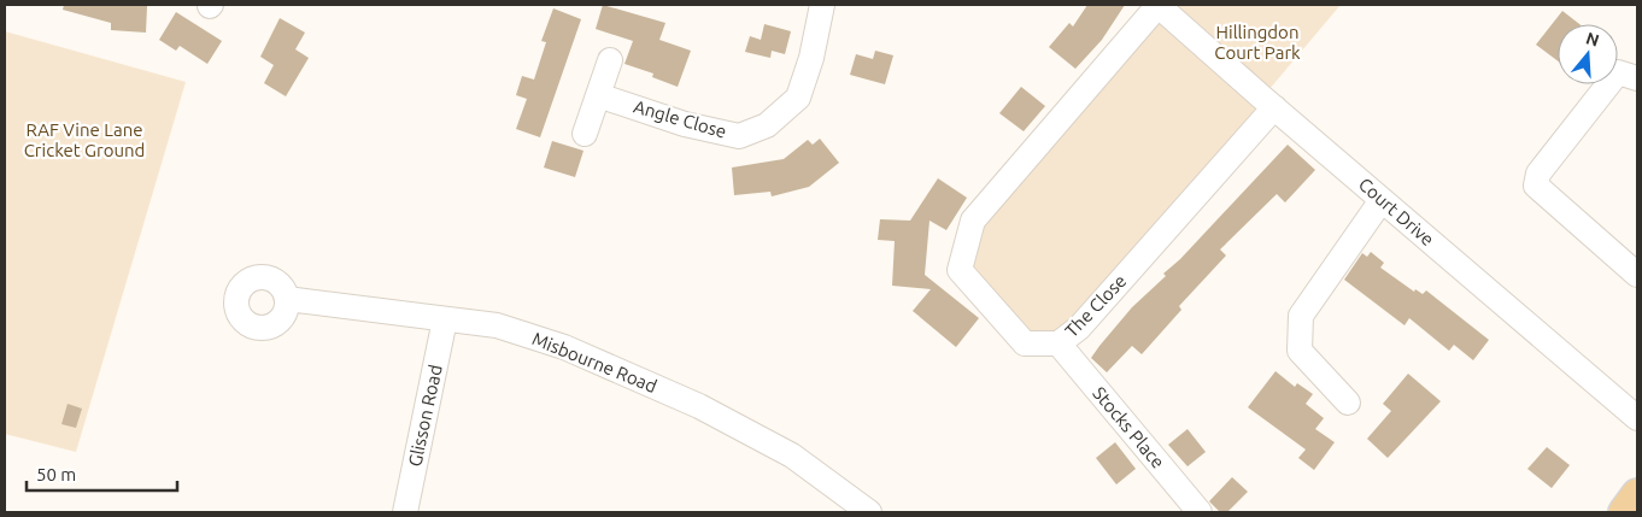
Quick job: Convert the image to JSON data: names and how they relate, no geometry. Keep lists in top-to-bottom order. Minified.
{"streets":{"street":["Angle Close","Court Drive","The Close","Misbourne Road","Glisson Road","Stocks Place"]},"crossings":[["Court Drive","The Close"],["The Close","Stocks Place"],["Misbourne Road","Glisson Road"]],"parks":["Hillingdon Court Park","RAF Vine Lane Cricket Ground"],"scale_bar":"50 m","north":"top"}
